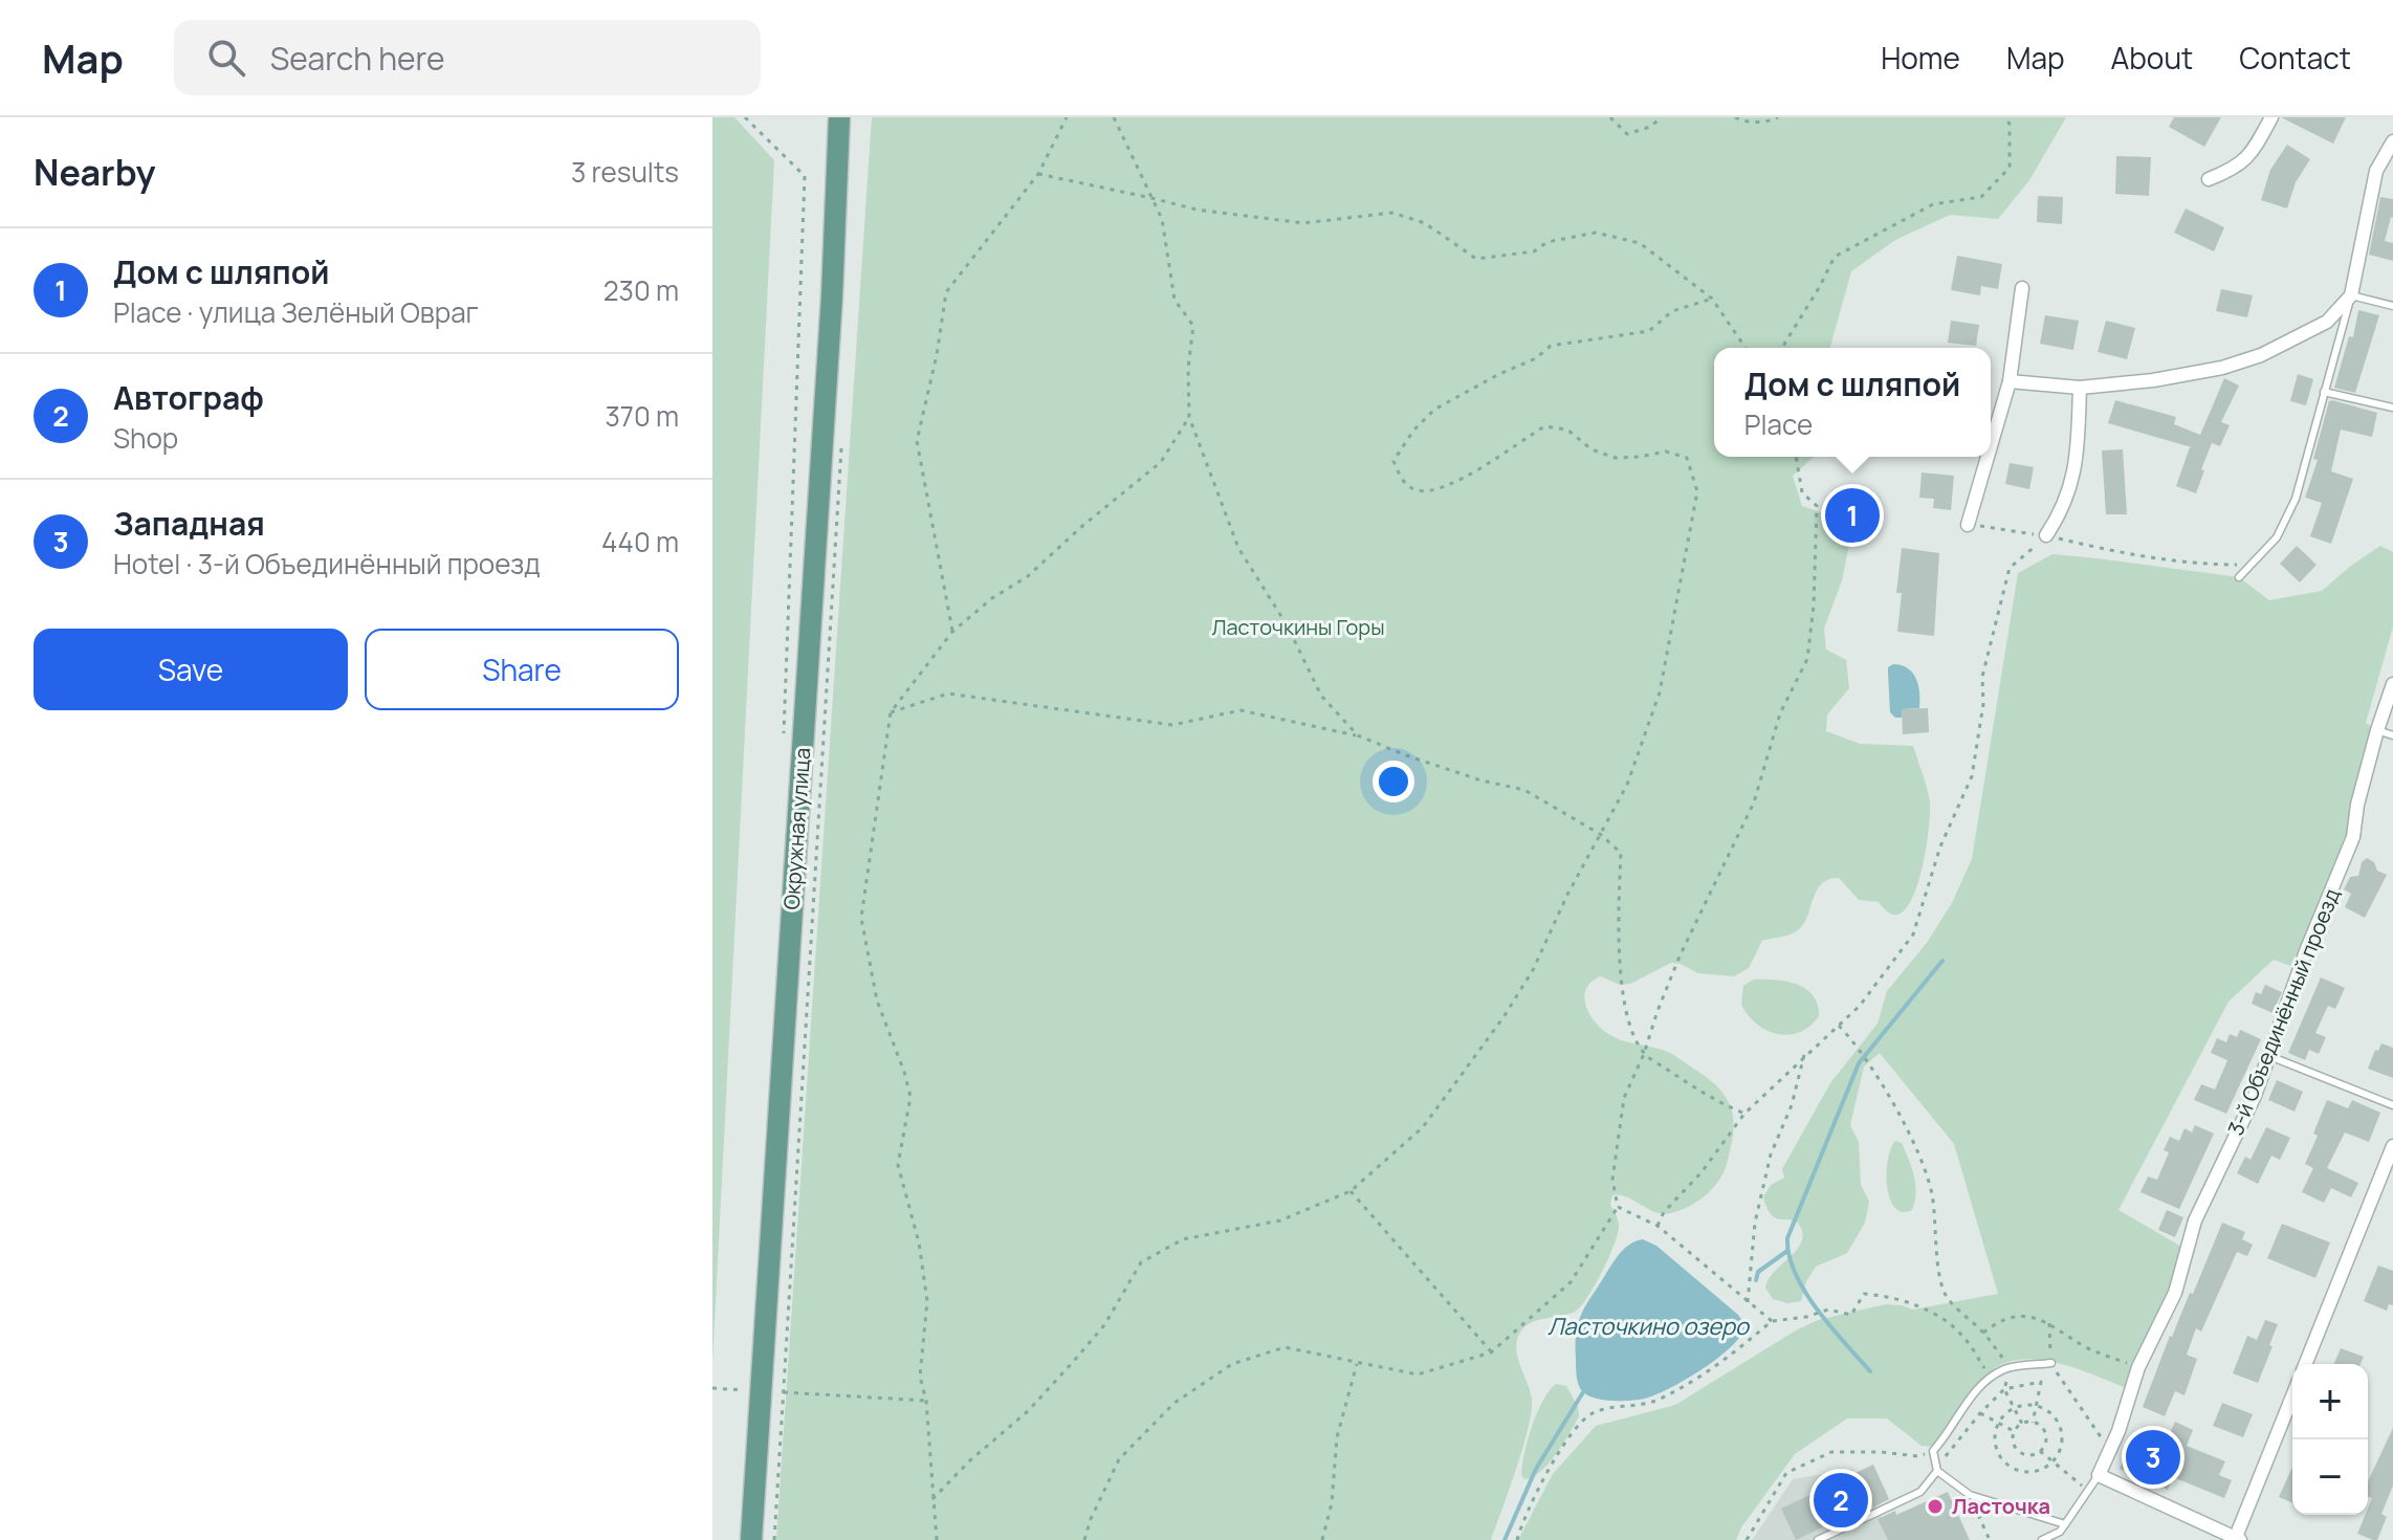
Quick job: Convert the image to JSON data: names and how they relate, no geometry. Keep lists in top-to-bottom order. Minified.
{"streets":{"main road":["Окружная улица"],"street":["3-й Объединённый проезд"]},"water":["Ласточкино озеро"],"parks":["Ласточкины Горы"],"places":["Ласточка"],"page":{"header":"Map","search":"Search here","nav":["Home","Map","About","Contact"],"heading":["Nearby","3 results"],"list":[{"mark":"1","name":"Дом с шляпой","note":"Place · улица Зелёный Овраг","value":"230 m"},{"mark":"2","name":"Автограф","note":"Shop","value":"370 m"},{"mark":"3","name":"Западная","note":"Hotel · 3-й Объединённый проезд","value":"440 m"}],"popup":["Дом с шляпой","Place"],"pins":["1","3","2"],"buttons":["Save","Share"],"map_buttons":["+","−"]}}
